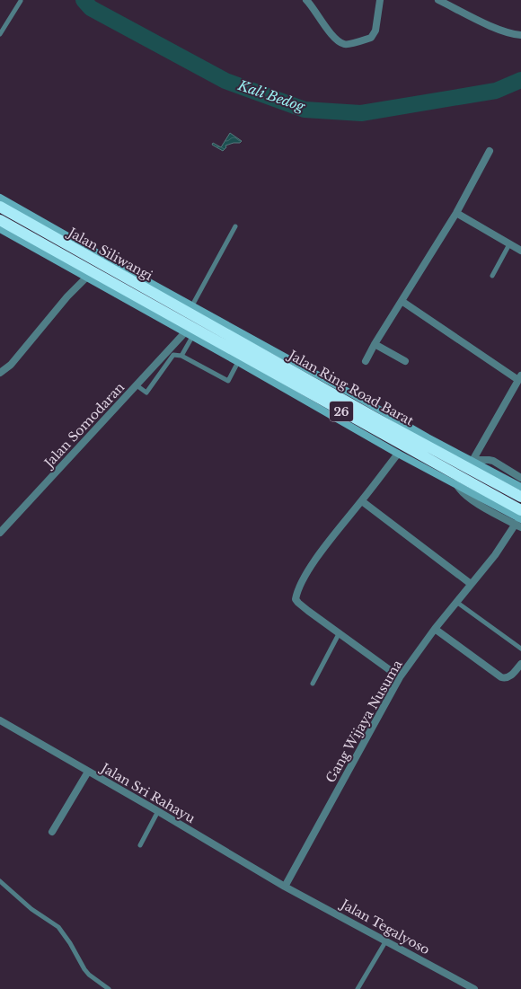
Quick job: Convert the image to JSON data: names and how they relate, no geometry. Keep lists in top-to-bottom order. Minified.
{"streets":{"highway":["Jalan Siliwangi","Jalan Ring Road Barat","26"],"street":["Jalan Somodaran","Gang Wijaya Nusuma","Jalan Sri Rahayu","Jalan Tegalyoso"]},"crossings":[["Jalan Siliwangi","Jalan Ring Road Barat"],["Jalan Ring Road Barat","26"],["Gang Wijaya Nusuma","Jalan Sri Rahayu"],["Gang Wijaya Nusuma","Jalan Tegalyoso"],["Jalan Sri Rahayu","Jalan Tegalyoso"]],"water":["Kali Bedog"]}
